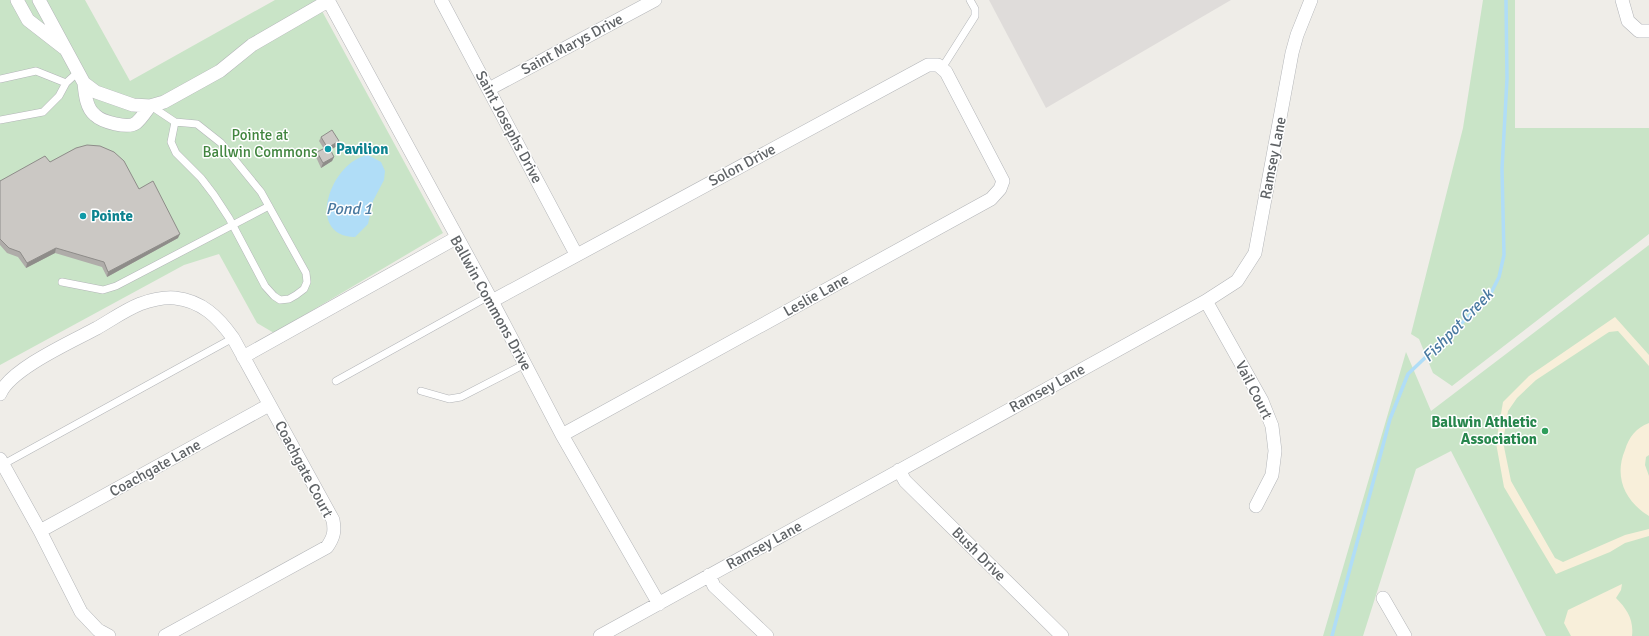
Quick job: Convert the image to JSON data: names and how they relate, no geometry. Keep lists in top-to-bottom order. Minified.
{"streets":{"street":["Saint Marys Drive","Saint Josephs Drive","Ramsey Lane","Solon Drive","Leslie Lane","Ballwin Commons Drive","Vail Court","Coachgate Lane","Coachgate Court","Bush Drive"]},"crossings":[["Saint Marys Drive","Saint Josephs Drive"],["Saint Josephs Drive","Solon Drive"],["Ramsey Lane","Ballwin Commons Drive"],["Ramsey Lane","Vail Court"],["Ramsey Lane","Bush Drive"],["Solon Drive","Leslie Lane"],["Solon Drive","Ballwin Commons Drive"],["Leslie Lane","Ballwin Commons Drive"],["Coachgate Lane","Coachgate Court"]],"water":["Pond 1","Fishpot Creek"],"parks":["Pointe at Ballwin Commons"],"places":["Pavilion","Pointe","Ballwin Athletic Association"]}
